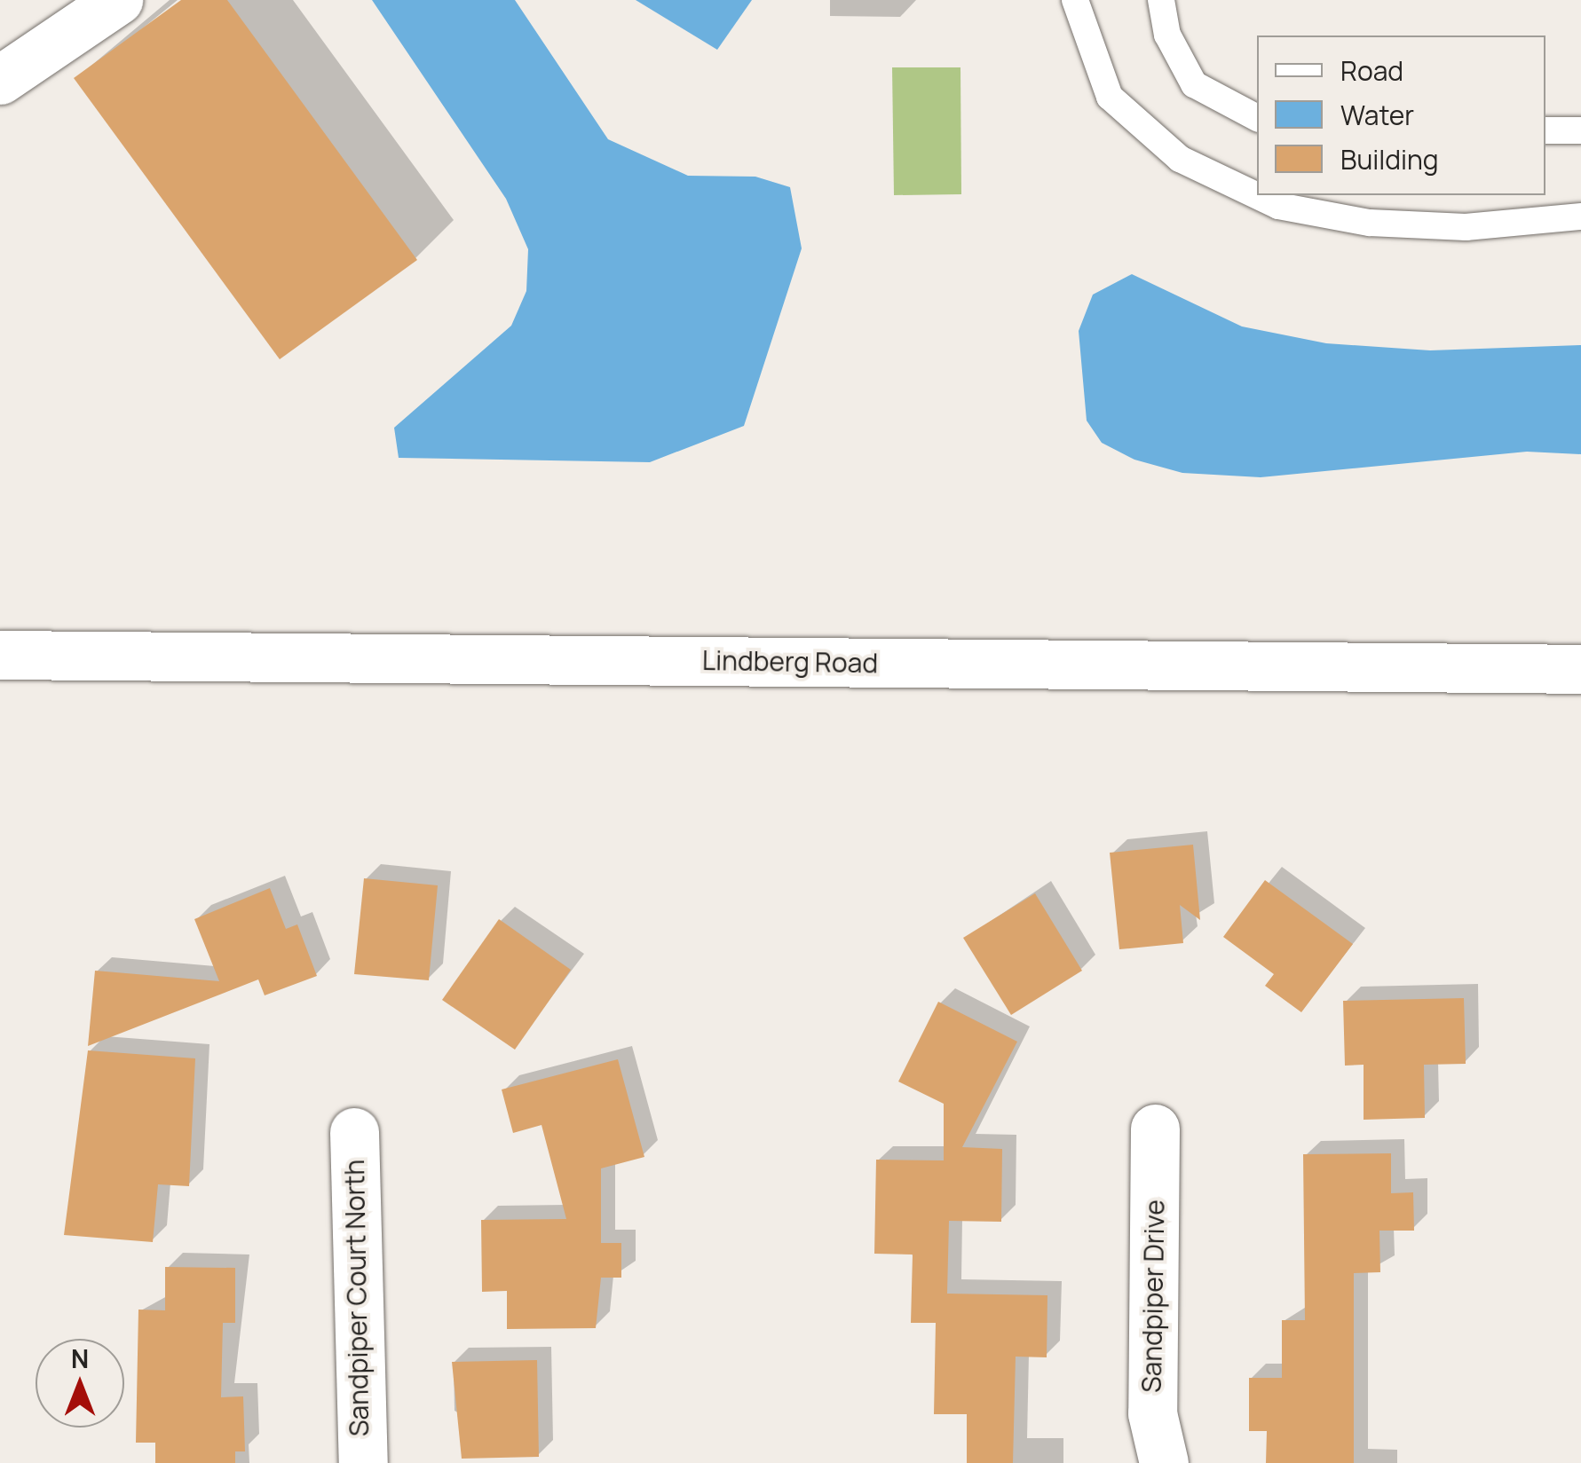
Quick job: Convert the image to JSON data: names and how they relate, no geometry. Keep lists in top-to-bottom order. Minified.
{"streets":{"main road":["Lindberg Road","Sandpiper Drive","Sandpiper Court North"]},"legend":["Road","Water","Building"],"north":"top"}
